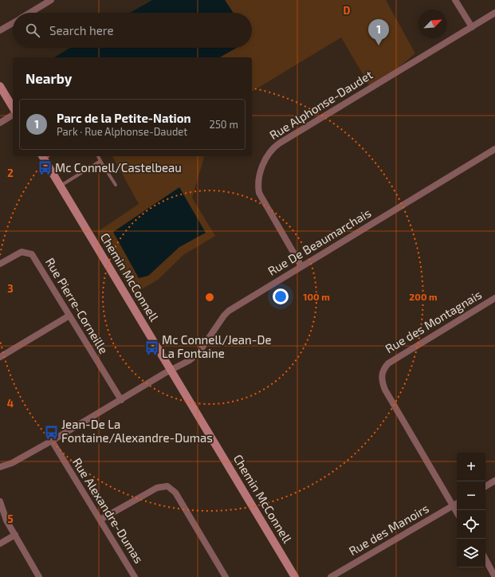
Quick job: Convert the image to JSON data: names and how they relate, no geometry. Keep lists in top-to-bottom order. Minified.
{"streets":{"street":["Rue Alphonse-Daudet","Rue De Beaumarchais","Chemin McConnell","Rue Pierre-Corneille","Rue des Montagnais","Rue Alexandre-Dumas","Rue des Manoirs"]},"crossings":[["Rue Alphonse-Daudet","Rue De Beaumarchais"],["Rue De Beaumarchais","Chemin McConnell"],["Rue De Beaumarchais","Rue Pierre-Corneille"],["Rue De Beaumarchais","Rue Alexandre-Dumas"],["Rue des Montagnais","Rue des Manoirs"]],"places":{"bus stop":["Mc Connell/Castelbeau","Mc Connell/Jean-De La Fontaine","Jean-De La Fontaine/Alexandre-Dumas"]},"north":"top right","page":{"search":"Search here","pins":"1","heading":"Nearby","list":[{"mark":"1","name":"Parc de la Petite-Nation","note":"Park · Rue Alphonse-Daudet","value":"250 m"}],"map_buttons":["+","−"]},"grid":{"columns":["D"],"rows":["2","3","4","5"]},"rings":["100 m","200 m"]}
